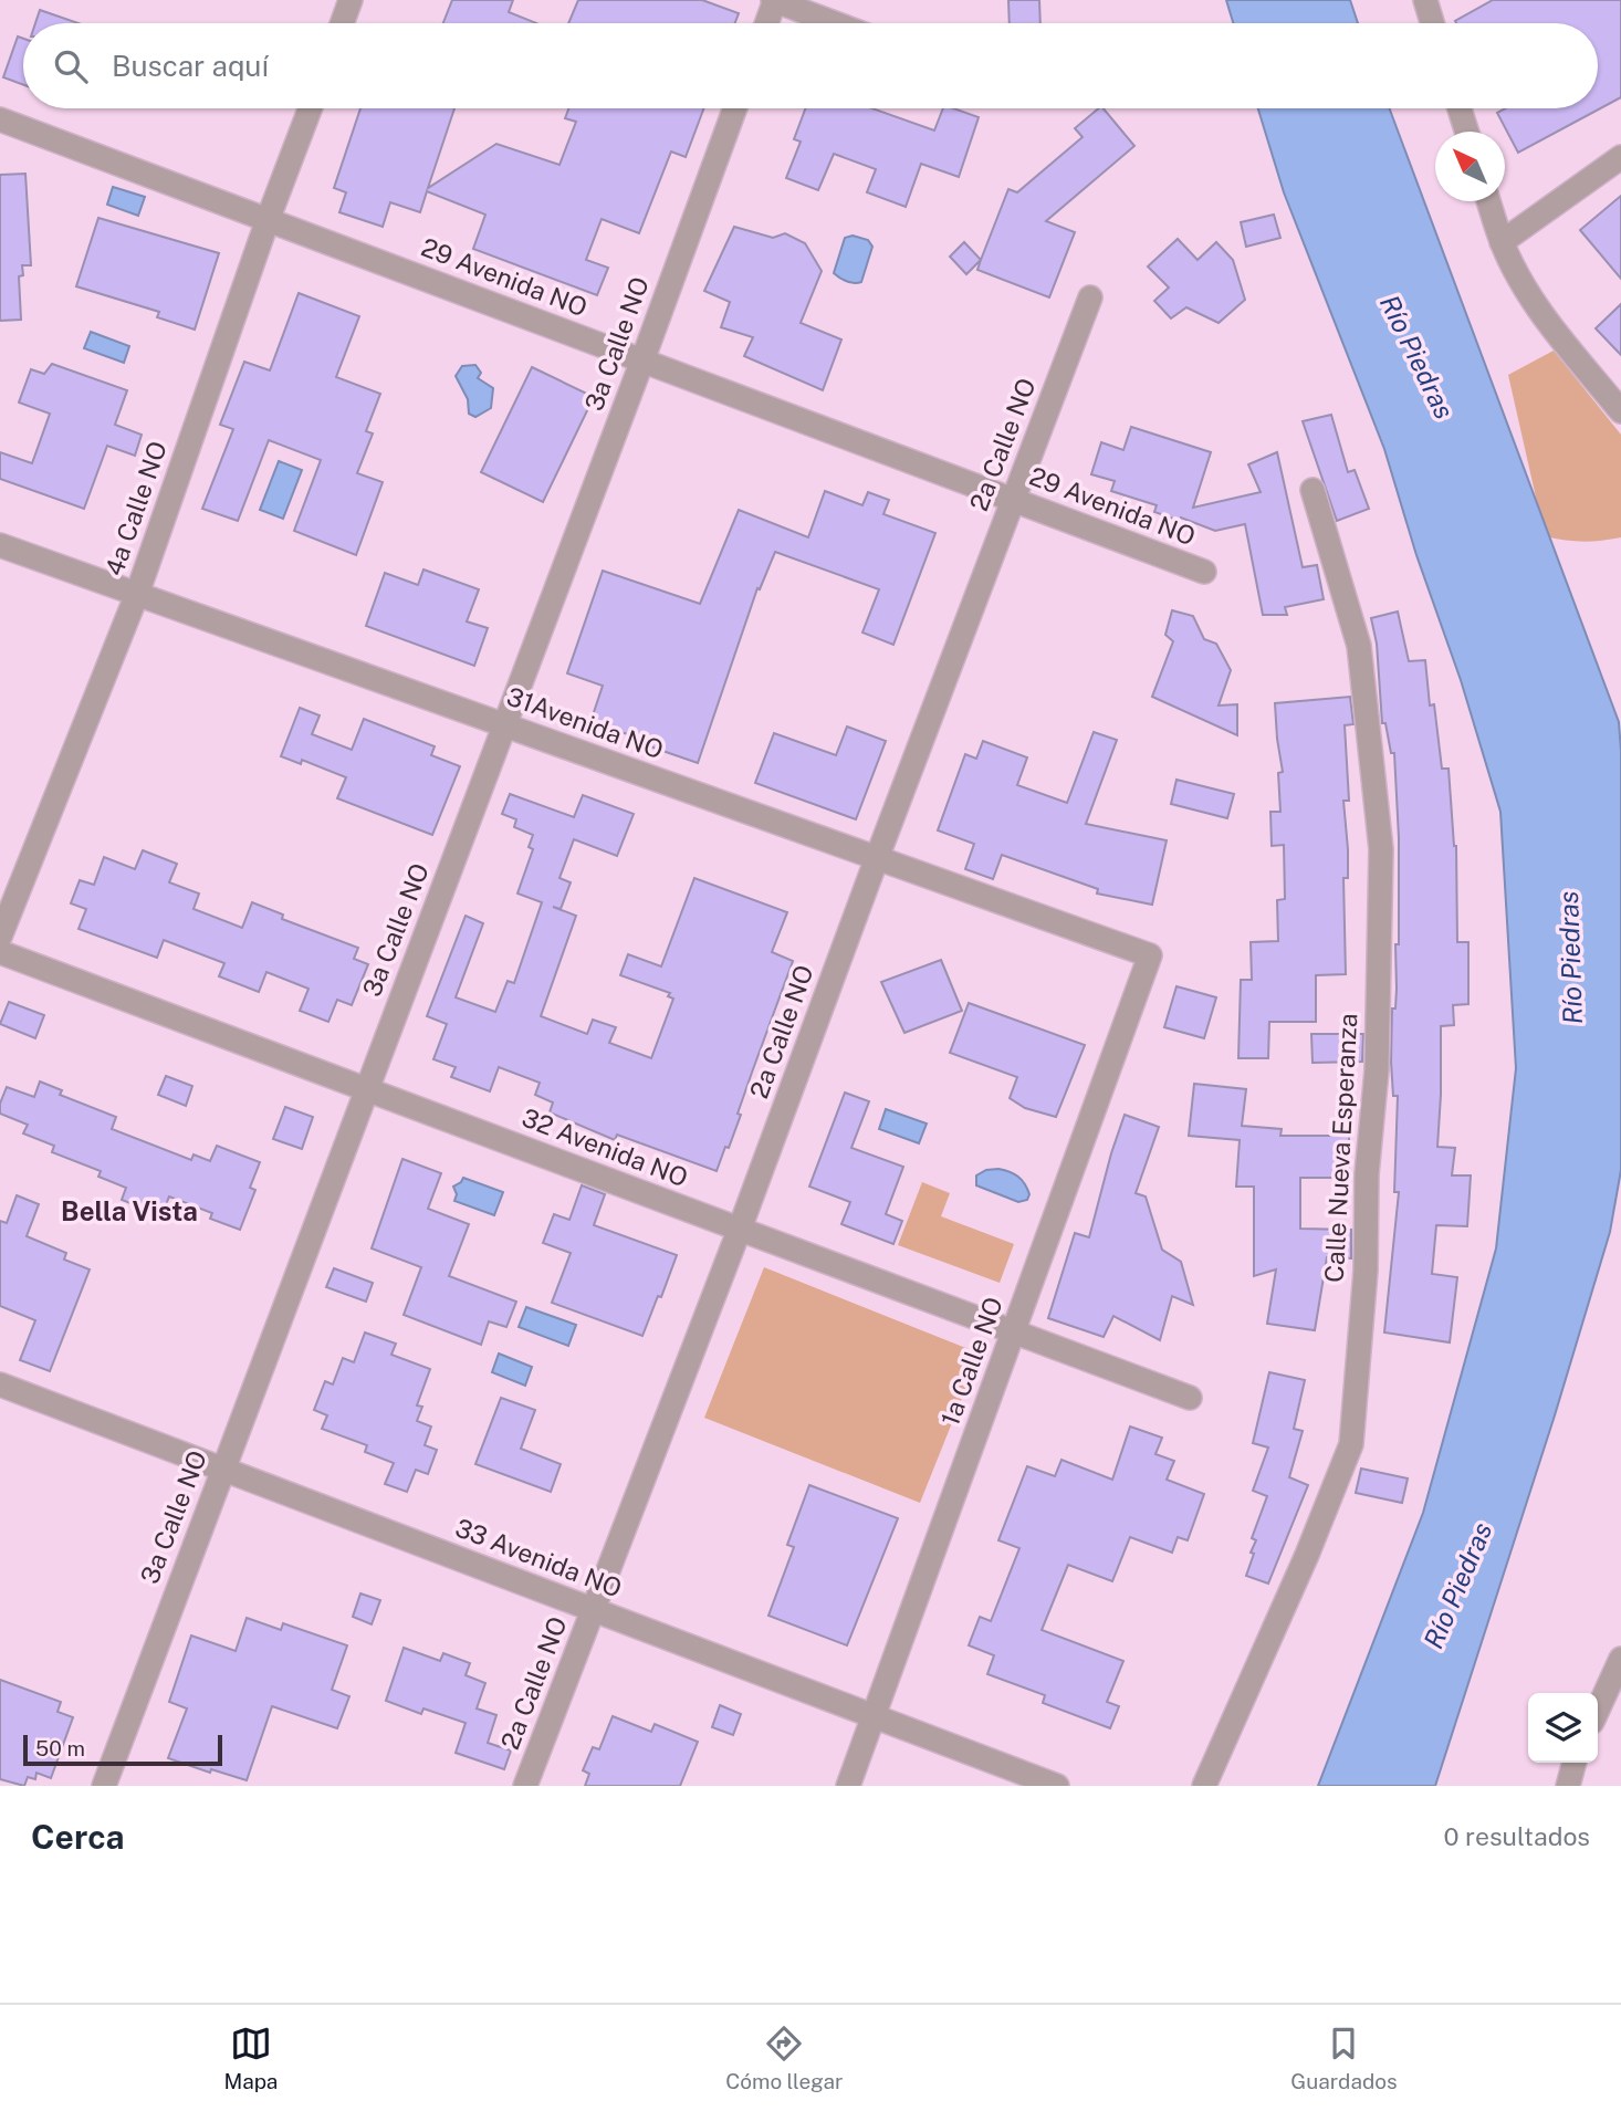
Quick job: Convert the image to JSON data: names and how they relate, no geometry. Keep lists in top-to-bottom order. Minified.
{"streets":{"street":["29 Avenida NO","3a Calle NO","2a Calle NO","4a Calle NO","31Avenida NO","32 Avenida NO","Calle Nueva Esperanza","1a Calle NO","33 Avenida NO"]},"crossings":[["29 Avenida NO","3a Calle NO"],["29 Avenida NO","2a Calle NO"],["29 Avenida NO","4a Calle NO"],["3a Calle NO","31Avenida NO"],["3a Calle NO","32 Avenida NO"],["3a Calle NO","33 Avenida NO"],["2a Calle NO","31Avenida NO"],["2a Calle NO","32 Avenida NO"],["2a Calle NO","33 Avenida NO"],["4a Calle NO","31Avenida NO"],["31Avenida NO","1a Calle NO"],["32 Avenida NO","1a Calle NO"],["1a Calle NO","33 Avenida NO"]],"districts":["Bella Vista"],"water":["Río Piedras"],"scale_bar":"50 m","north":"top left","page":{"search":"Buscar aquí","scale":"50 m","heading":["Cerca","0 resultados"],"nav":["Mapa","Cómo llegar","Guardados"]}}
